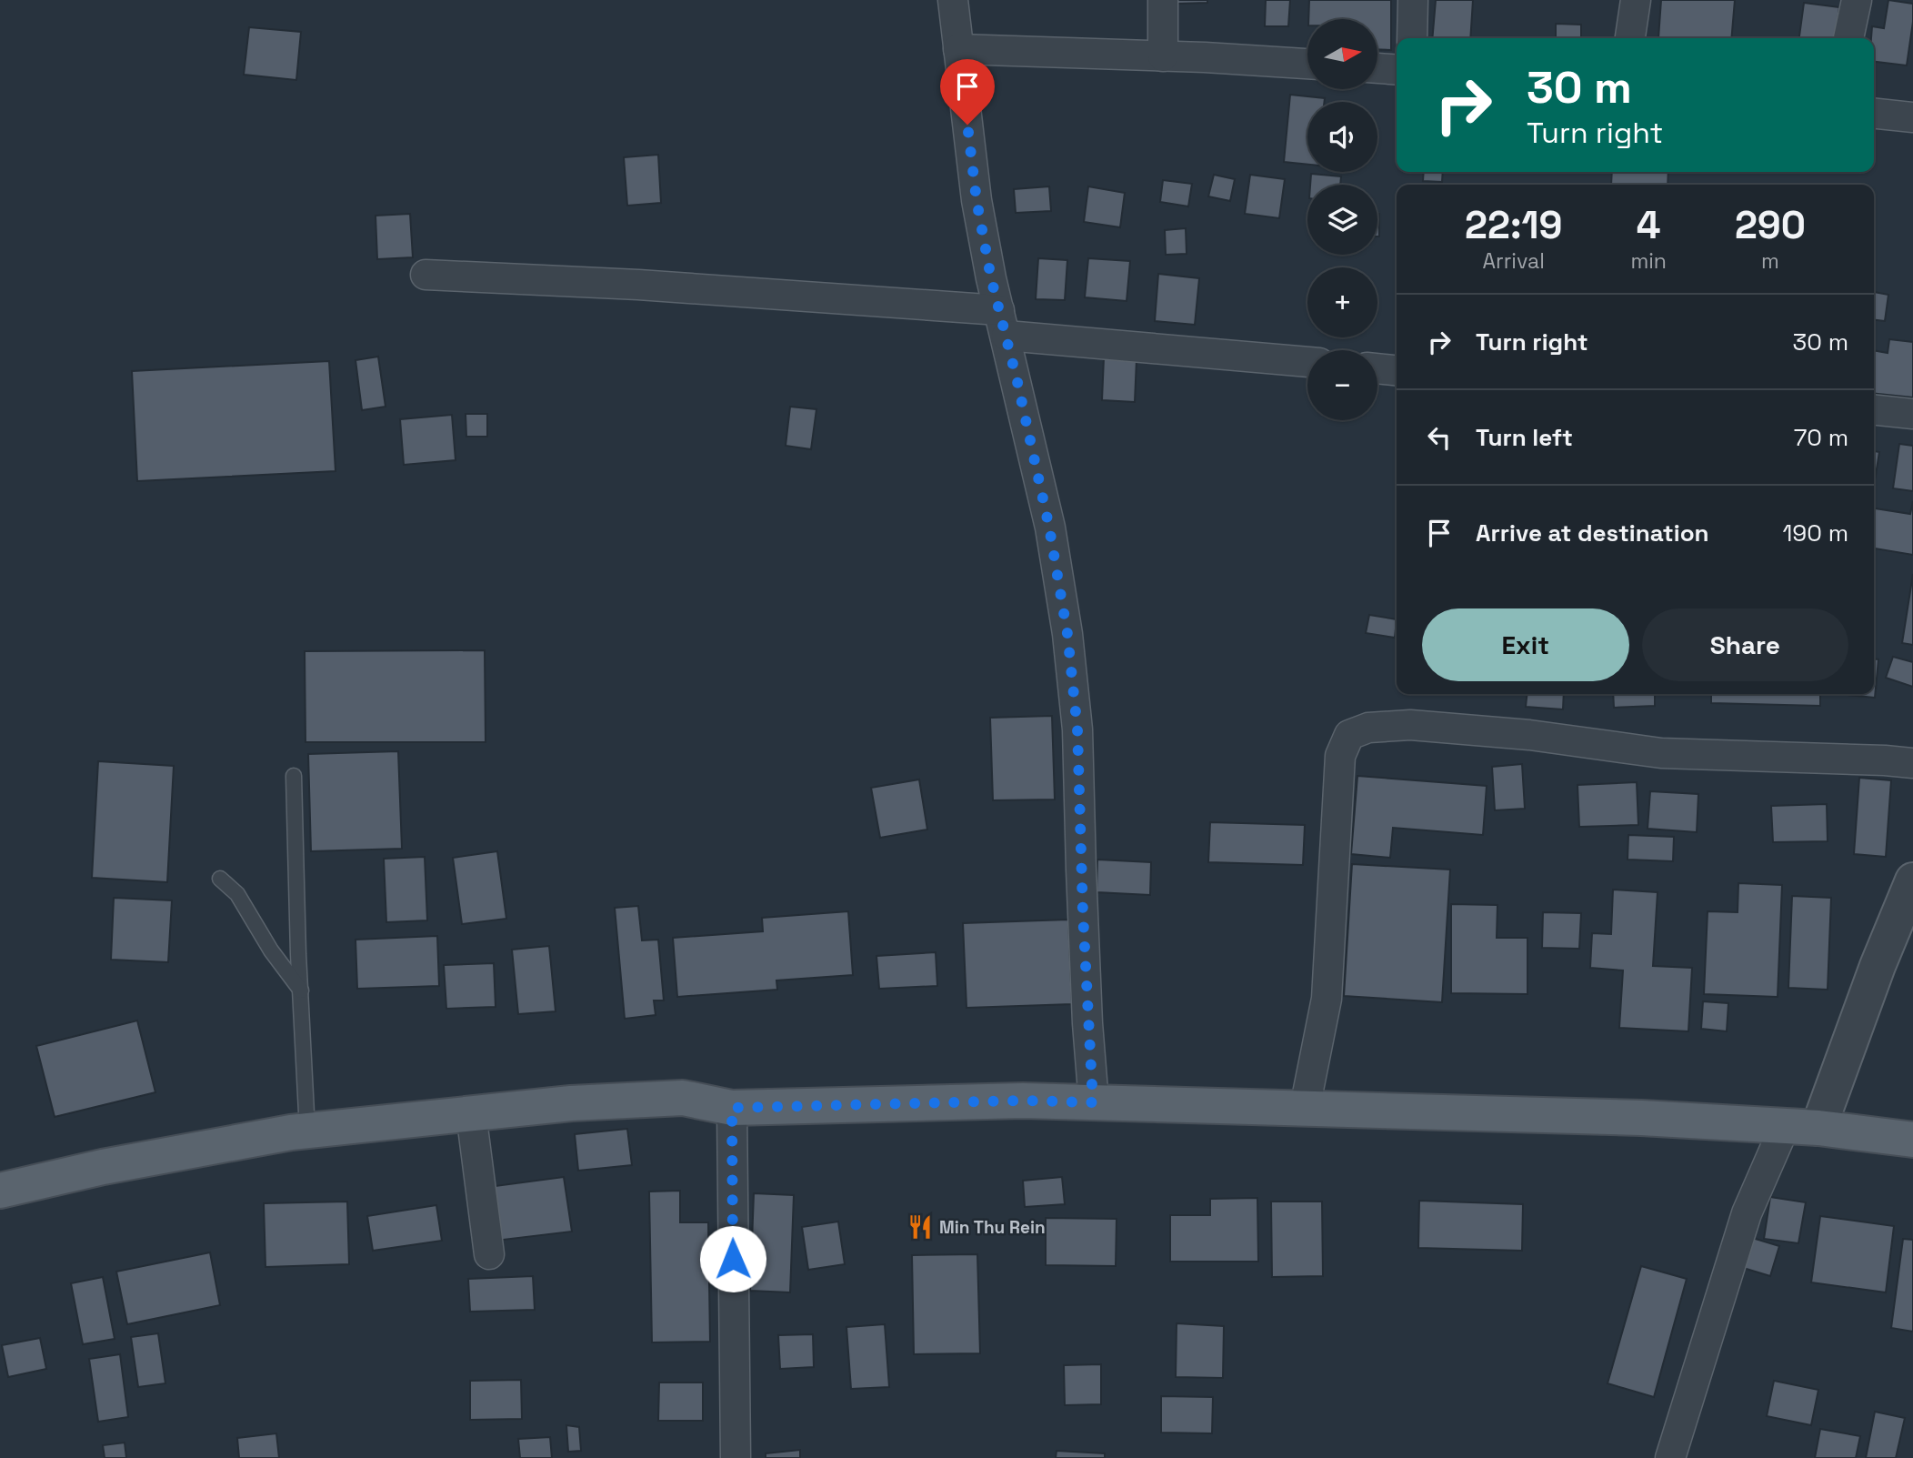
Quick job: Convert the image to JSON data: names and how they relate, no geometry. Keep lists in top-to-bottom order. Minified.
{"places":{"restaurant":["Min Thu Rein"]},"north":"right","page":{"map_buttons":["+","−"],"turn":["30 m","Turn right"],"eta":["22:19","Arrival","4","min","290","m"],"list":[{"name":"Turn right","value":"30 m"},{"name":"Turn left","value":"70 m"},{"name":"Arrive at destination","value":"190 m"}],"buttons":["Exit","Share"]}}
